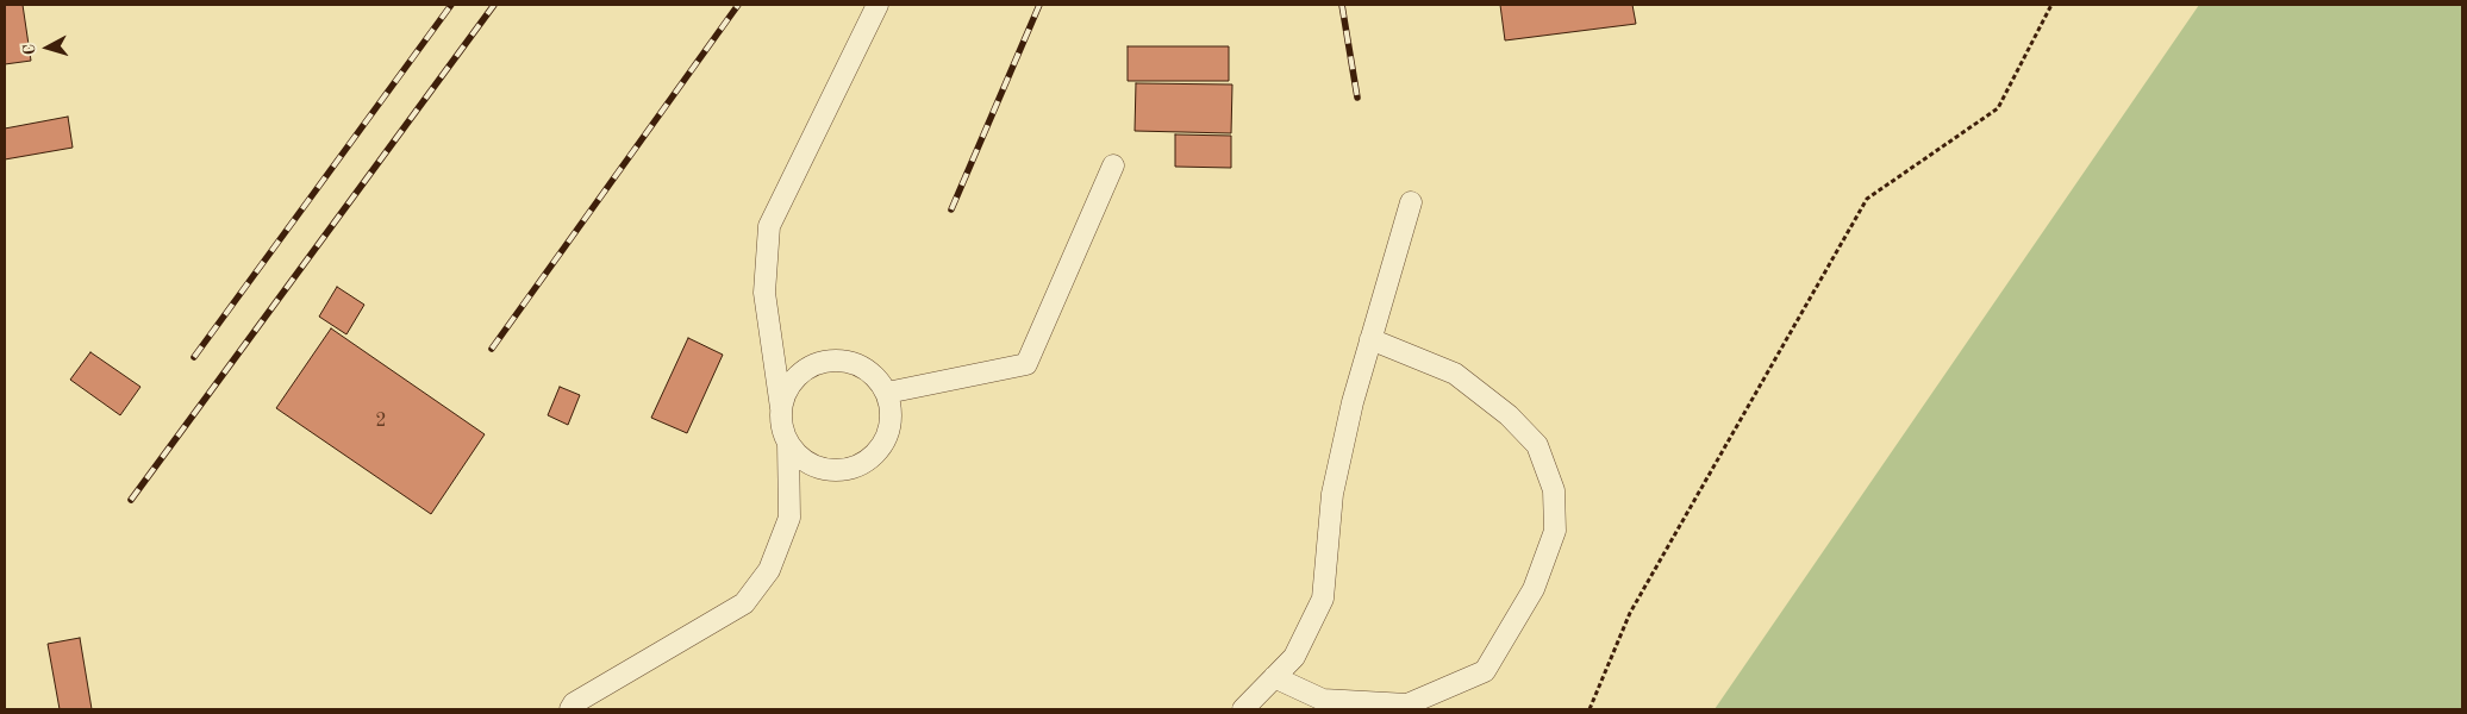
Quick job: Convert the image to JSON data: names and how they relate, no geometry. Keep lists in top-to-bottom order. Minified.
{"house_numbers":["2"],"north":"left"}
